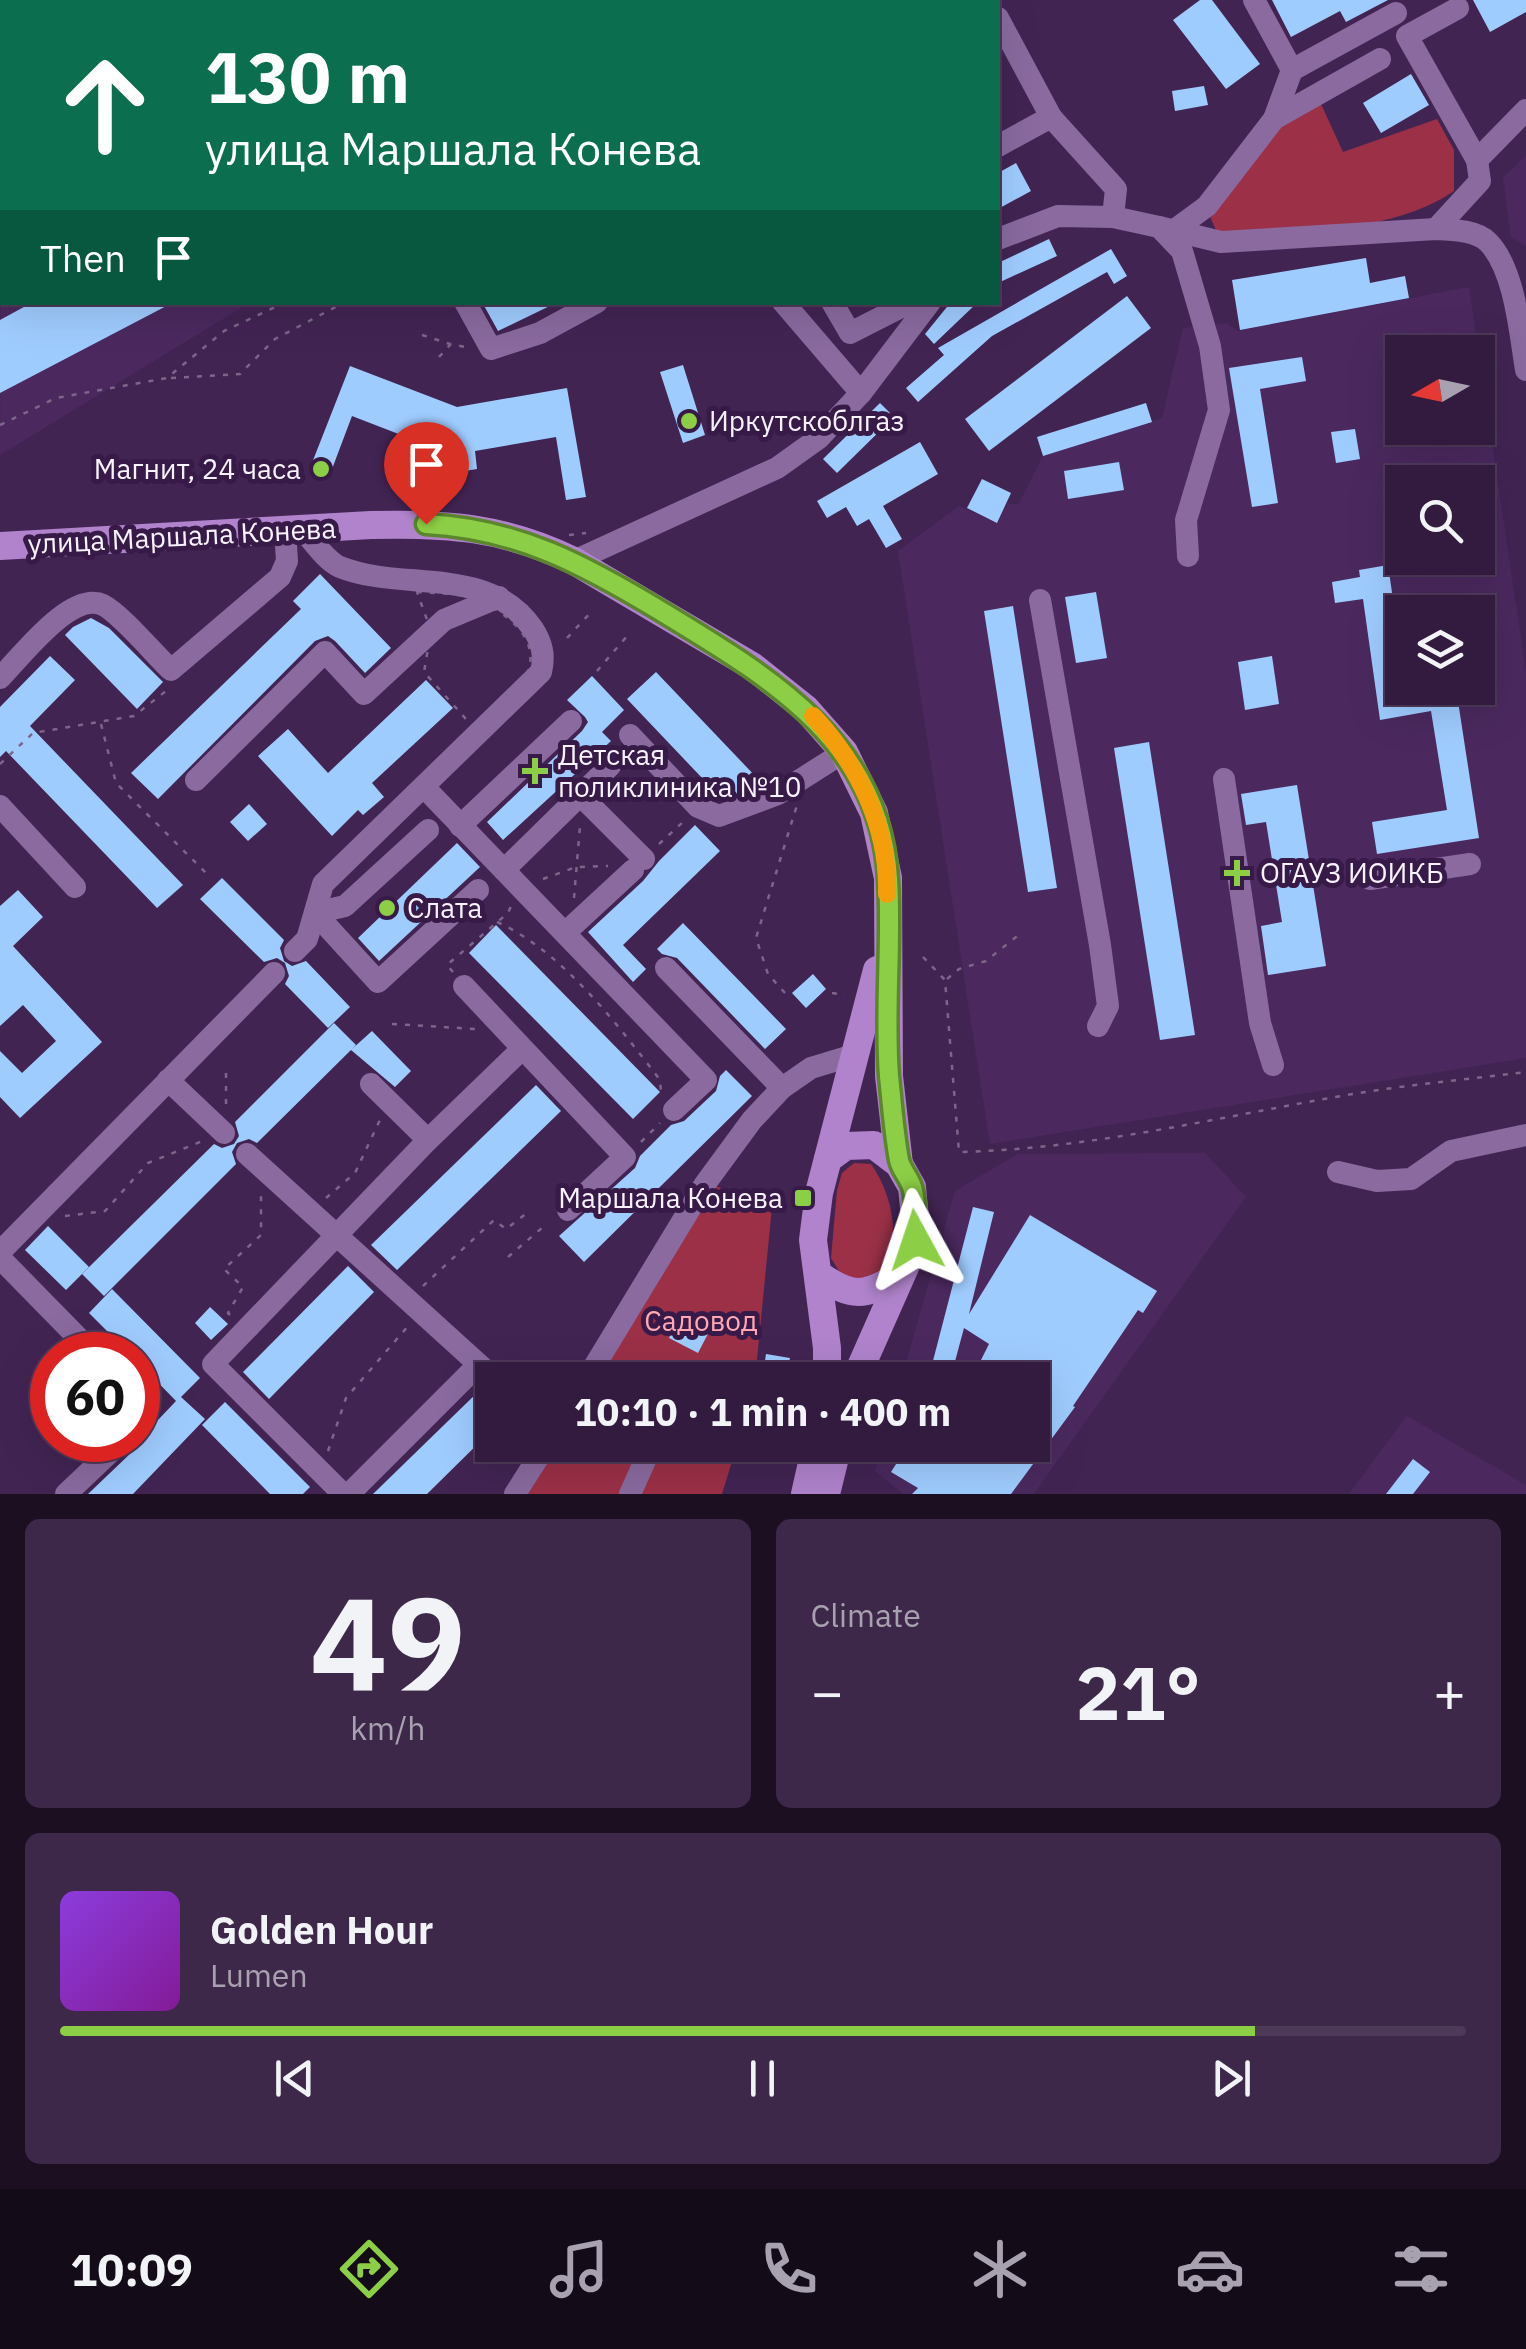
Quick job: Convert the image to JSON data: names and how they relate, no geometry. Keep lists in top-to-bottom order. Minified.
{"streets":{"main road":["улица Маршала Конева"]},"parks":["Садовод"],"places":{"other":["Иркутскоблгаз","Магнит, 24 часа","Слата"],"health":["Детская поликлиника №10","ОГАУЗ ИОИКБ"],"transit":["Маршала Конева"]},"north":"left","page":{"turn":["130 m","улица Маршала Конева"],"then":"Then","limit":"60","trip":"10:10 · 1 min · 400 m","tile":[["49","km/h"],"Climate"],"heat":["−","21°","+"],"song":["Golden Hour","Lumen"],"tabs":"10:09"}}
